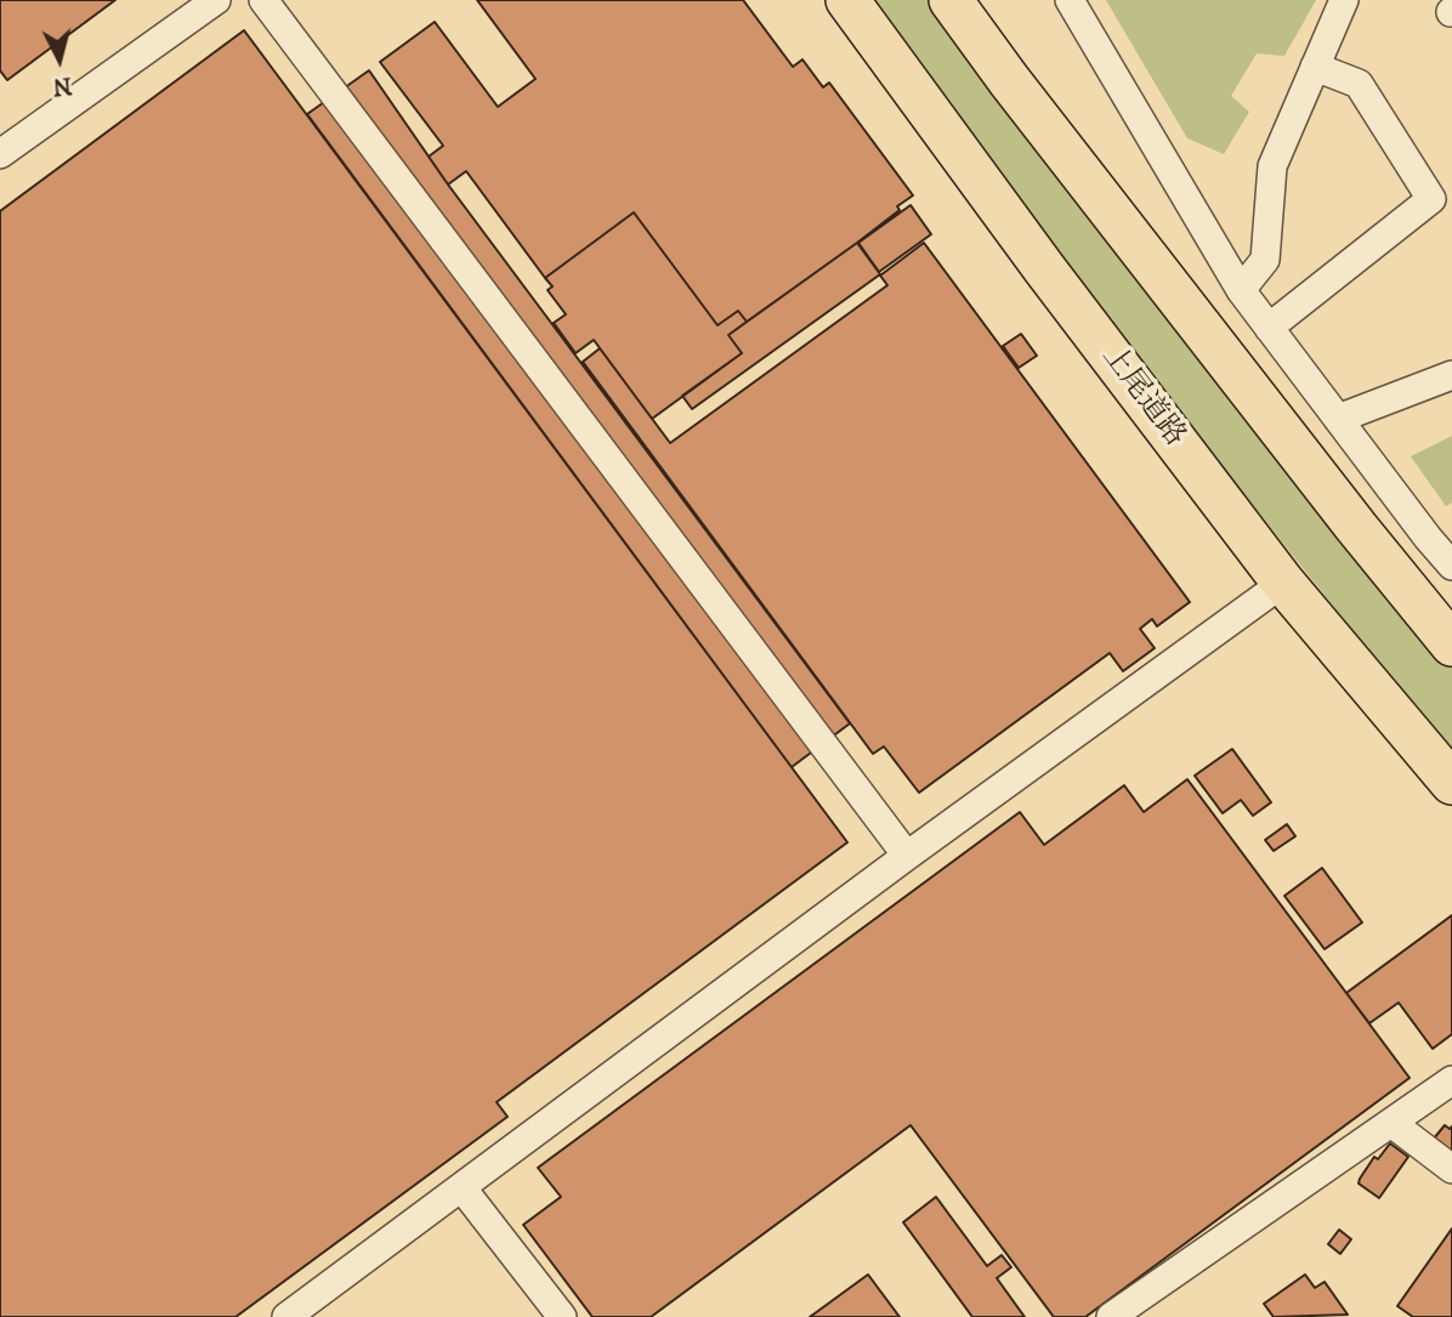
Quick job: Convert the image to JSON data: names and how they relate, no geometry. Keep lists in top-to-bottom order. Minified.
{"streets":{"highway":["上尾道路"]},"north":"bottom"}
